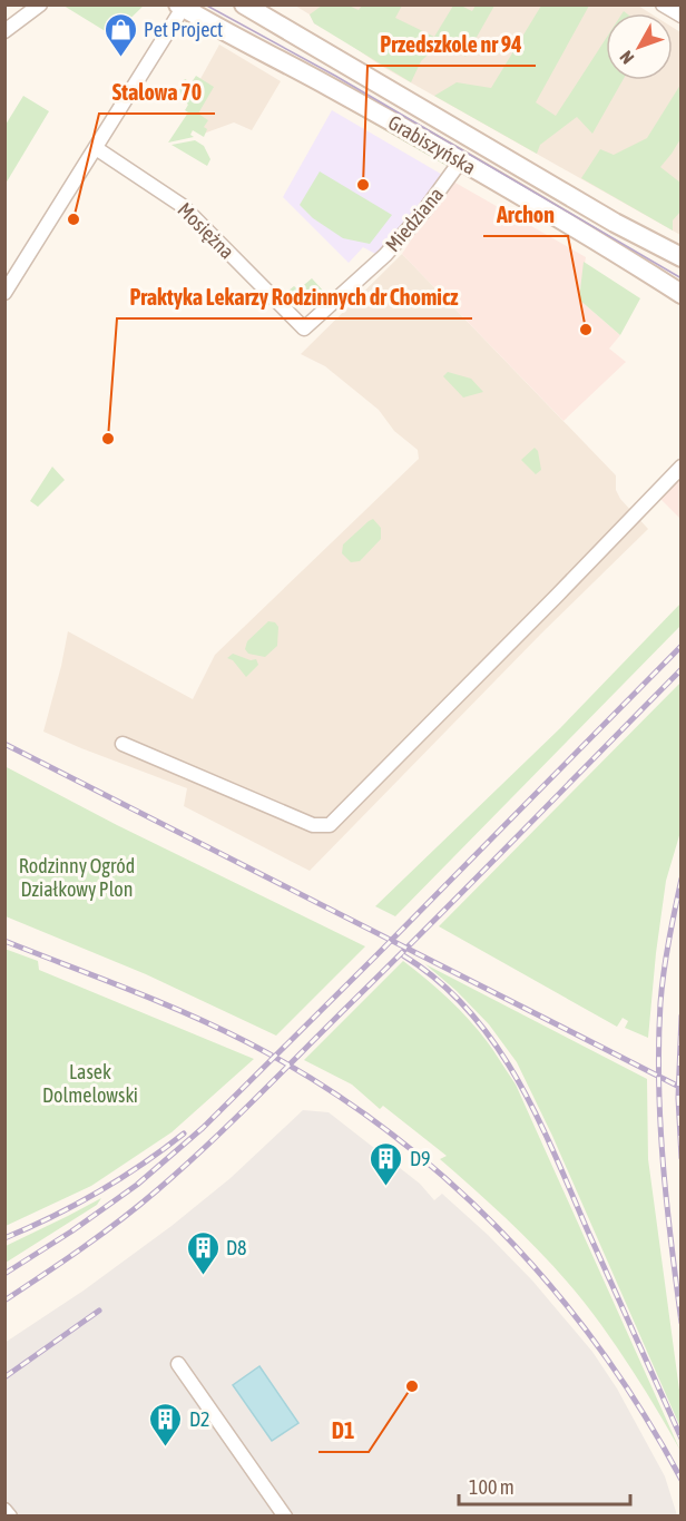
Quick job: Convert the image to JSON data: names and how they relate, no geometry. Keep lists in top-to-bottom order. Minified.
{"streets":{"main road":["Grabiszyńska"],"street":["Miedziana","Mosiężna"]},"crossings":[["Grabiszyńska","Miedziana"],["Miedziana","Mosiężna"]],"parks":["Rodzinny Ogród Działkowy Plon","Lasek Dolmelowski"],"places":{"shop":["Pet Project"],"other":["Przedszkole nr 94","Stalowa 70","Archon","Praktyka Lekarzy Rodzinnych dr Chomicz","D1"],"building":["D9","D8","D2"]},"scale_bar":"100 m","north":"bottom left"}
